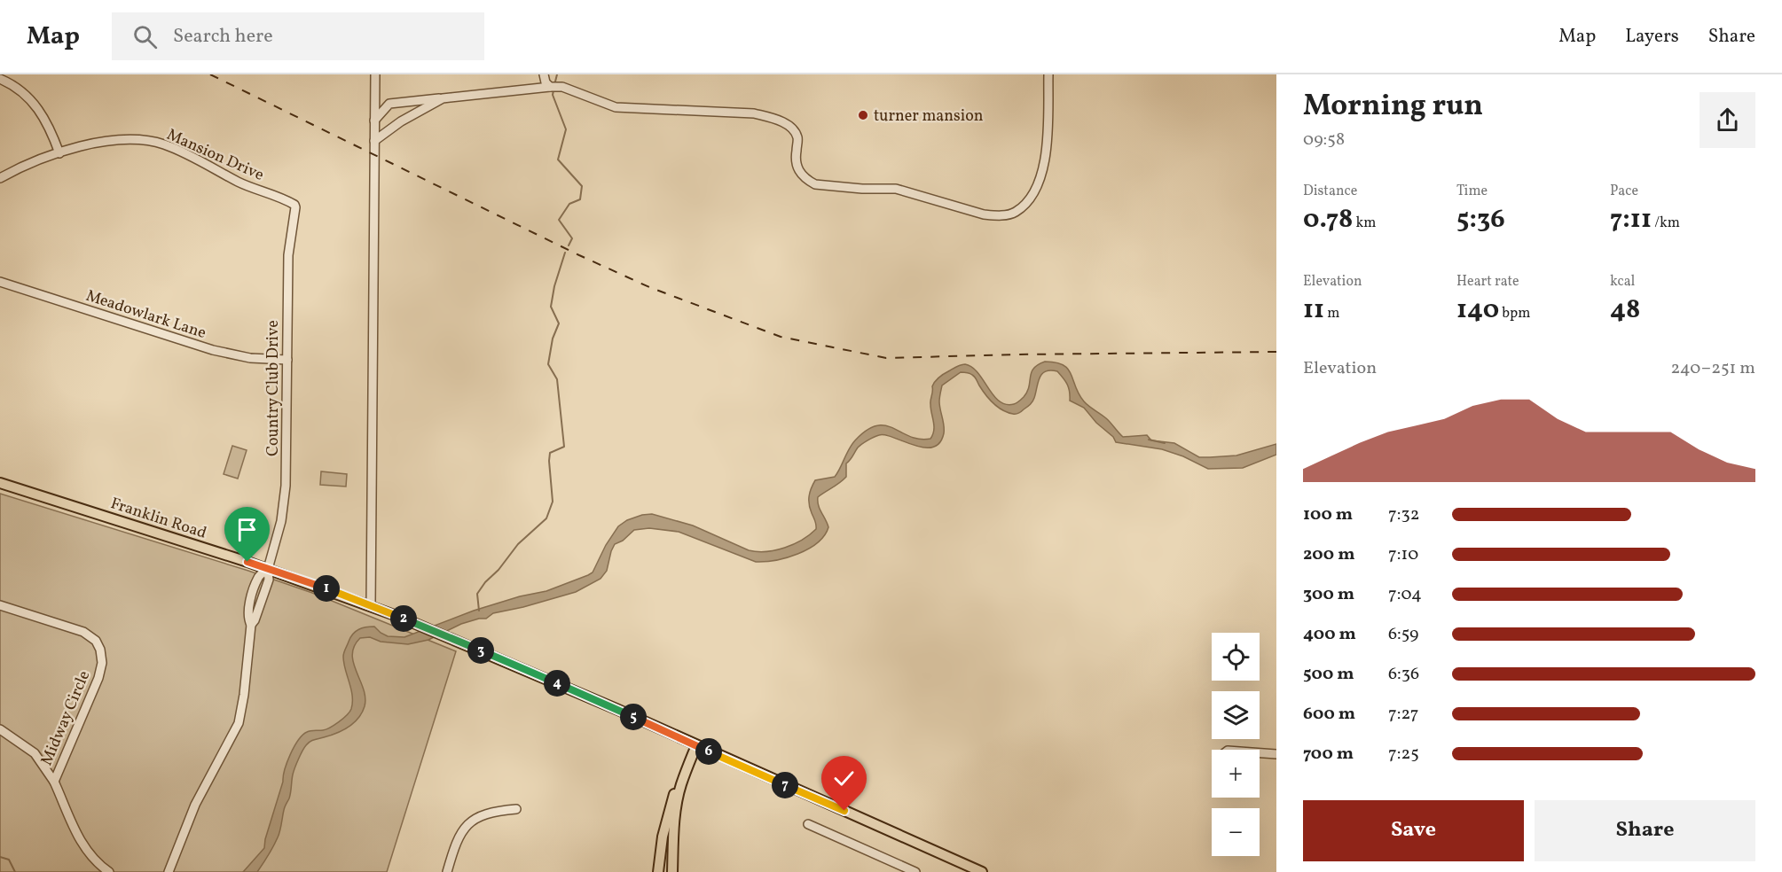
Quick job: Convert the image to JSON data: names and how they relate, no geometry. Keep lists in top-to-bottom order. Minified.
{"streets":{"main road":["Franklin Road"],"street":["Mansion Drive","Meadowlark Lane","Country Club Drive","Midway Circle"]},"crossings":[["Mansion Drive","Country Club Drive"],["Meadowlark Lane","Country Club Drive"],["Country Club Drive","Franklin Road"]],"places":["turner mansion"],"page":{"header":"Map","search":"Search here","nav":["Map","Layers","Share"],"heading":["Morning run","09:58"],"stats":[["Distance","0.78 km"],["Time","5:36"],["Pace","7:11 /km"],["Elevation","11 m"],["Heart rate","140 bpm"],["kcal","48"]],"chart":["Elevation","240–251 m"],"list":[{"name":"100 m","note":"7:32"},{"name":"200 m","note":"7:10"},{"name":"300 m","note":"7:04"},{"name":"400 m","note":"6:59"},{"name":"500 m","note":"6:36"},{"name":"600 m","note":"7:27"},{"name":"700 m","note":"7:25"}],"pins":["1","2","3","4","5","6","7"],"map_buttons":["+","−"],"buttons":["Save","Share"]}}
